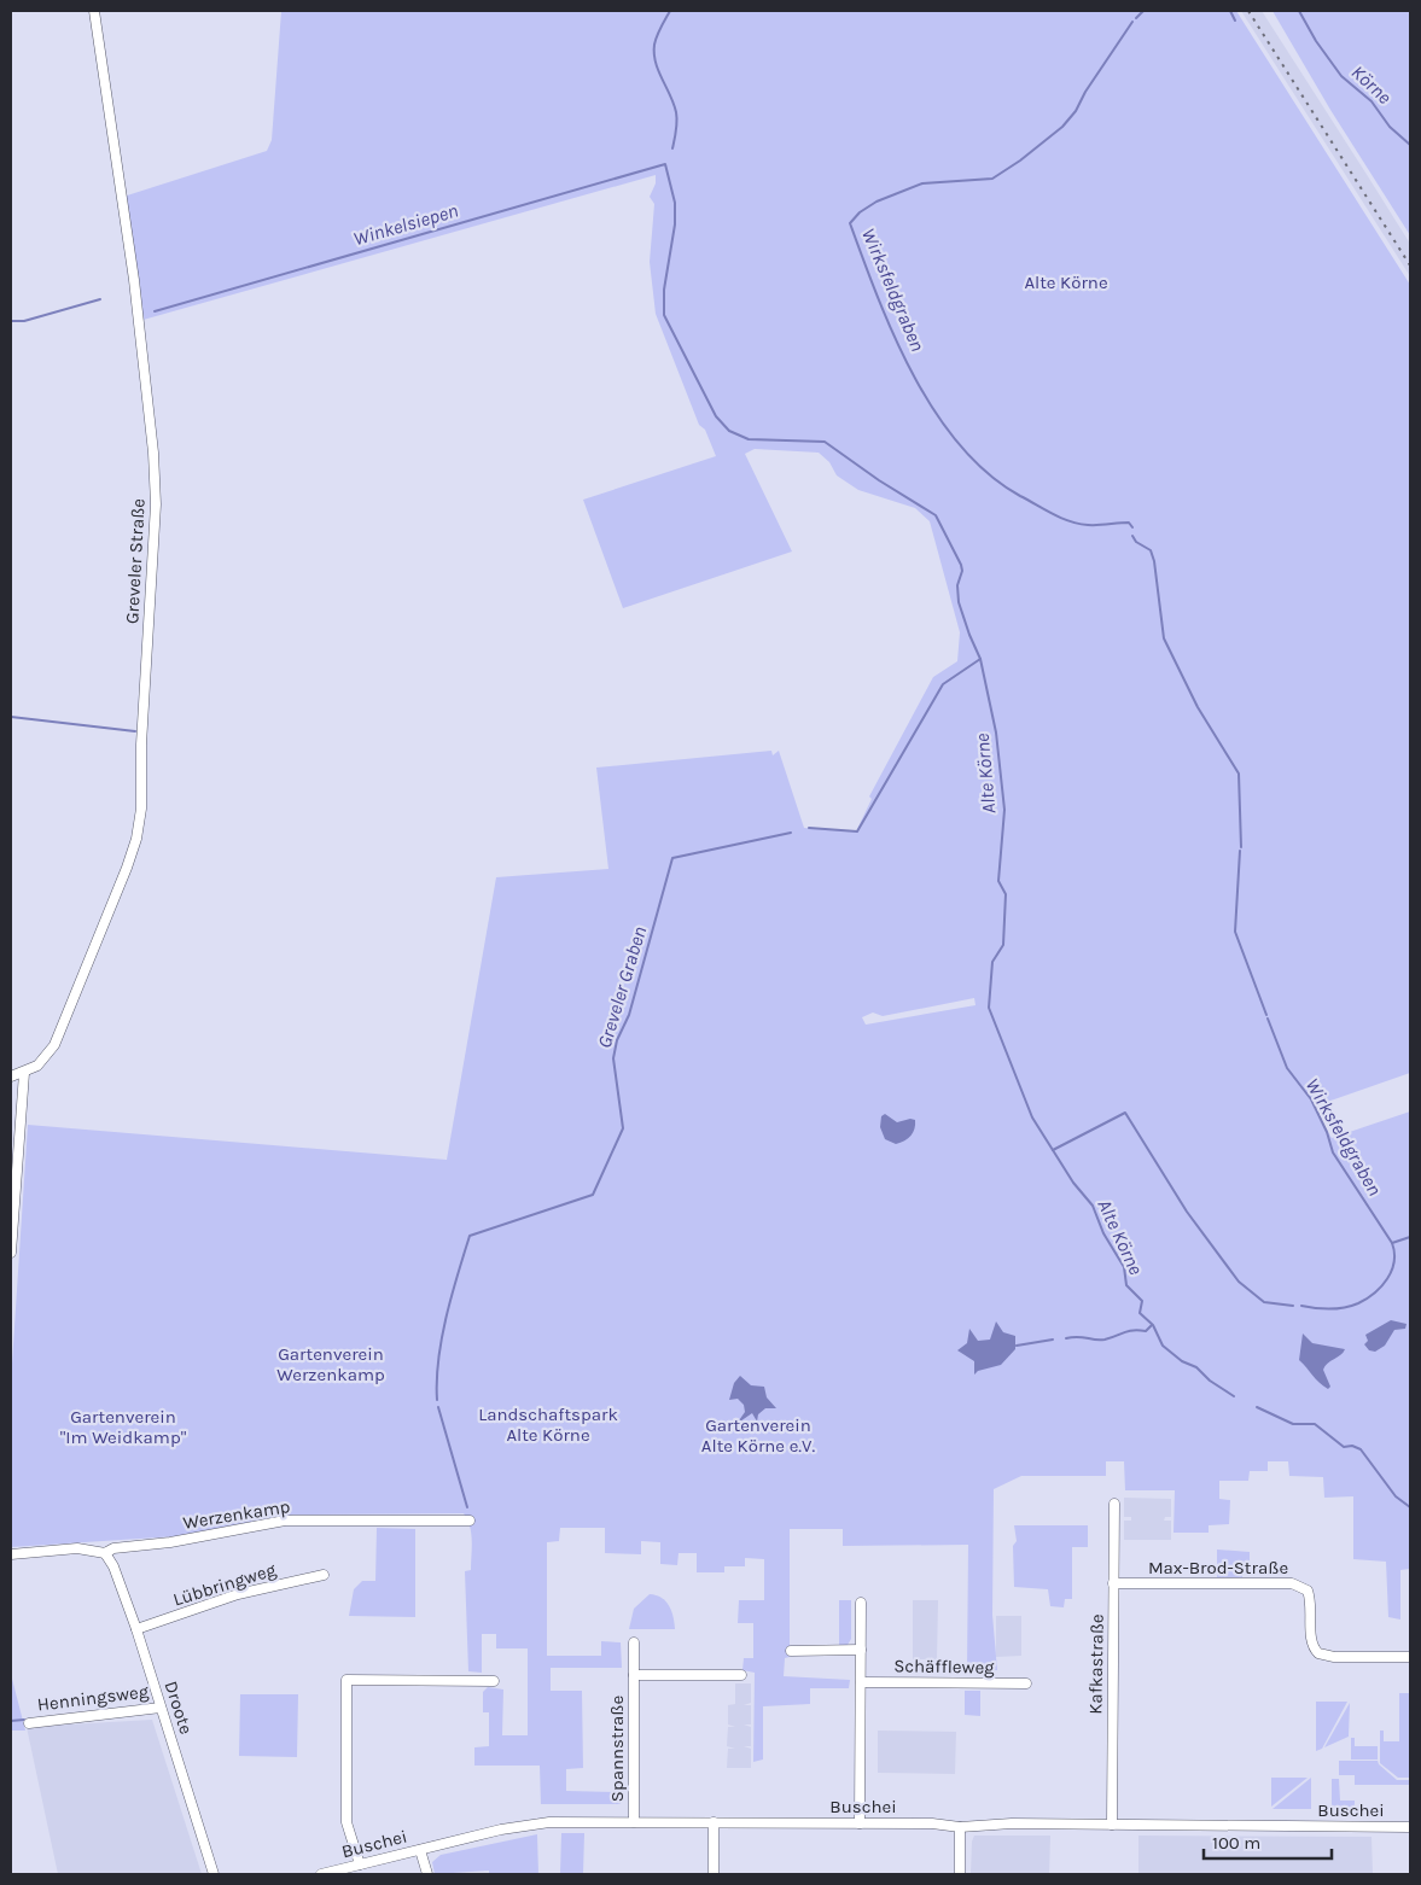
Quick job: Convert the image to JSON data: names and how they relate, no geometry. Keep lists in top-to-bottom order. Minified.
{"streets":{"street":["Greveler Straße","Werzenkamp","Max-Brod-Straße","Lübbringweg","Kafkastraße","Schäffleweg","Henningsweg","Droote","Spannstraße","Buschei"]},"crossings":[["Werzenkamp","Droote"],["Max-Brod-Straße","Kafkastraße"],["Lübbringweg","Droote"],["Kafkastraße","Buschei"],["Henningsweg","Droote"],["Spannstraße","Buschei"]],"water":["Körne","Winkelsiepen","Wirksfeldgraben","Alte Körne","Greveler Graben"],"parks":["Alte Körne","Gartenverein Werzenkamp","Landschaftspark Alte Körne","Gartenverein \"Im Weidkamp\"","Gartenverein Alte Körne e.V."],"scale_bar":"100 m"}
